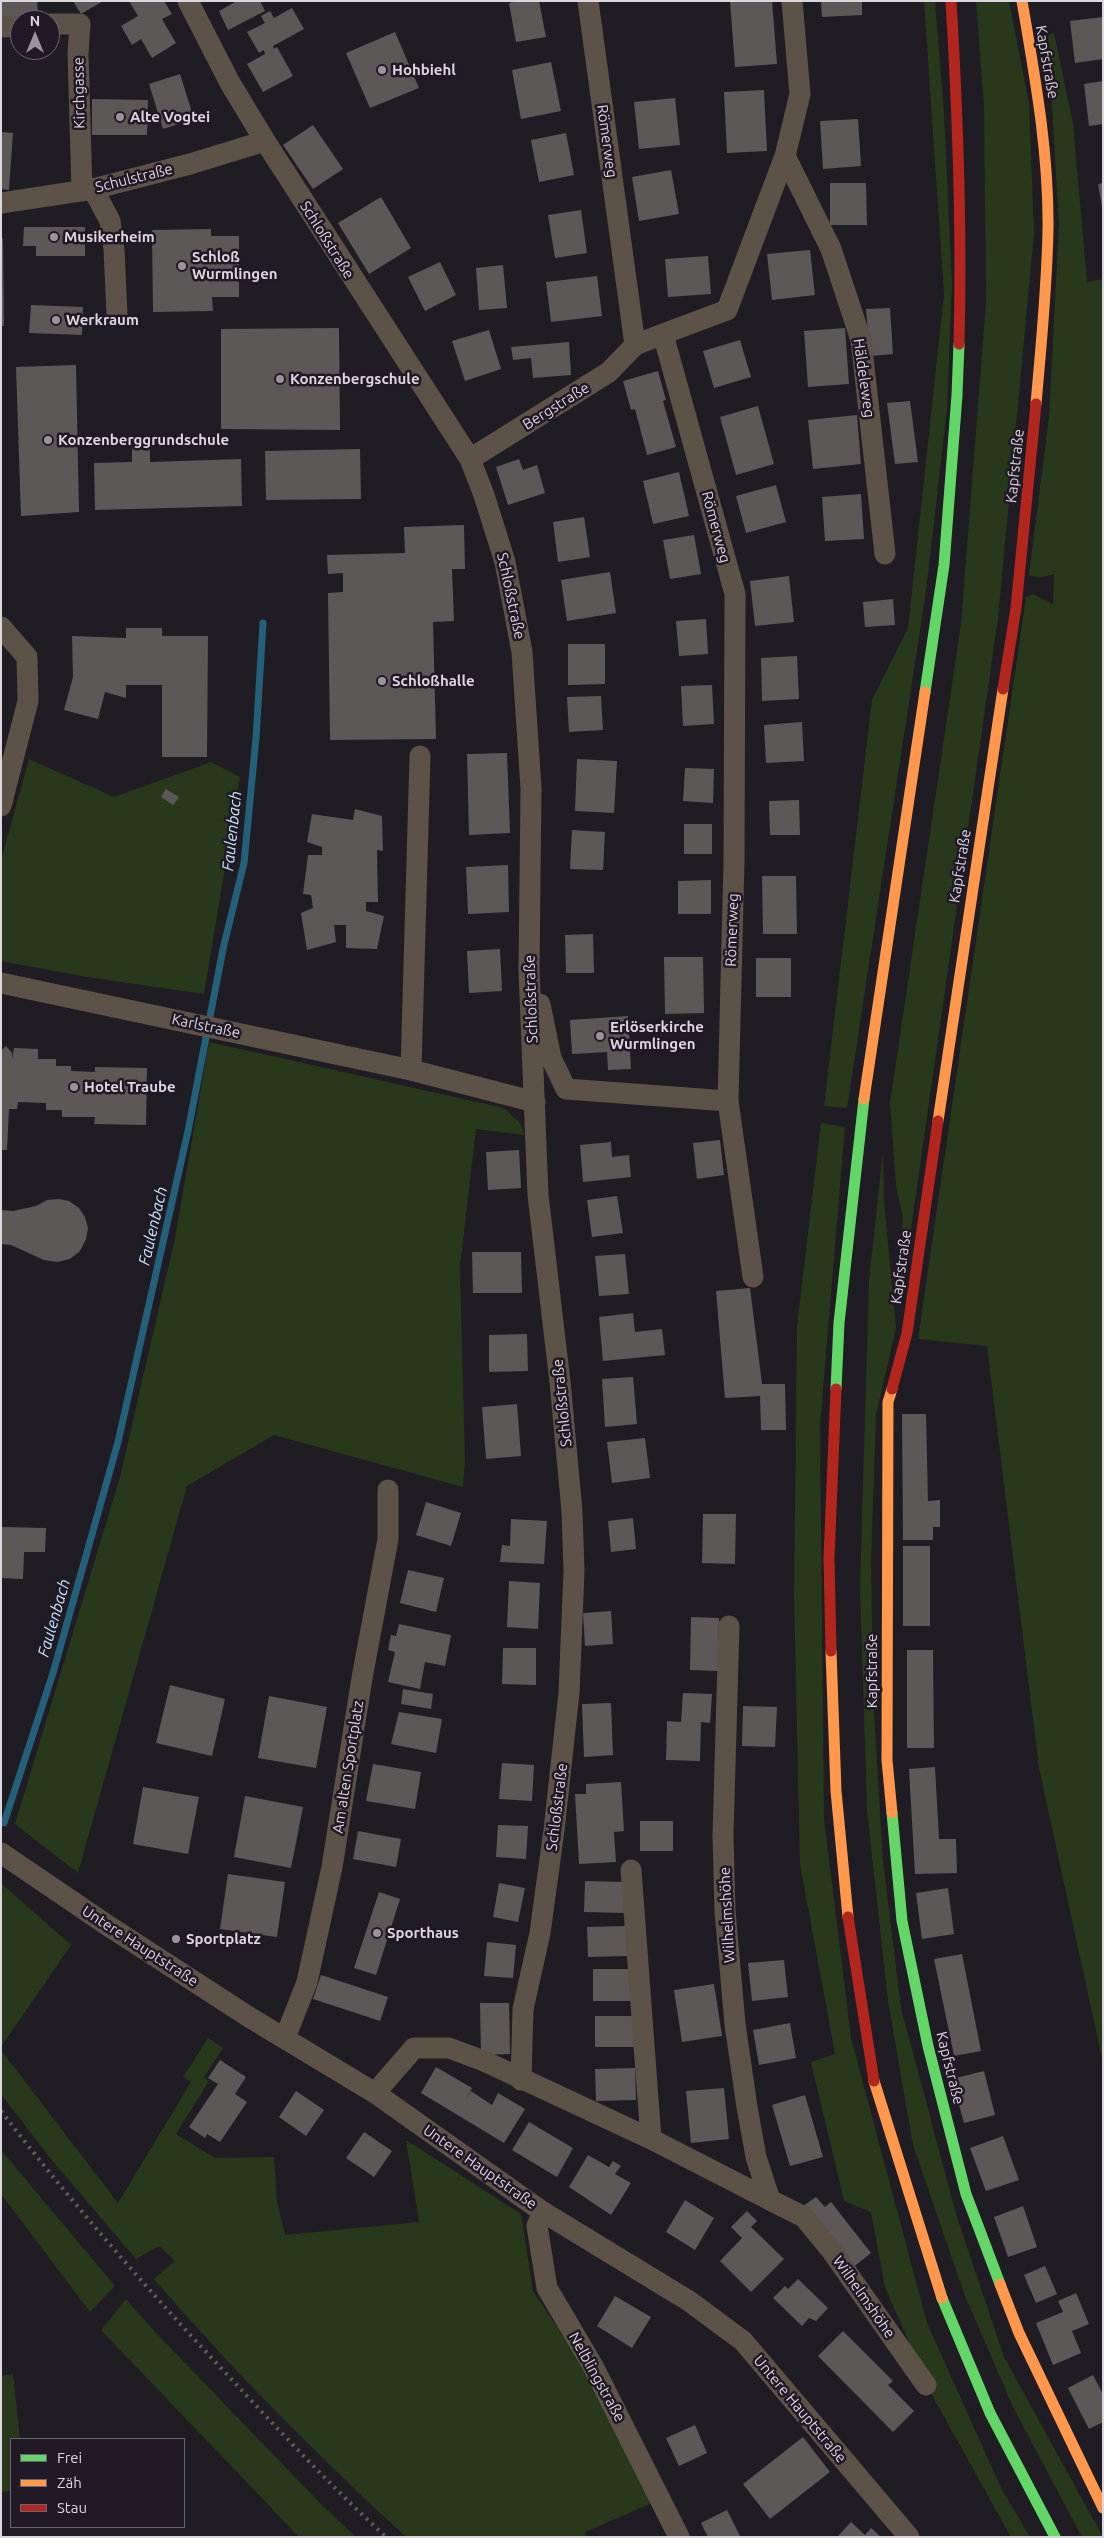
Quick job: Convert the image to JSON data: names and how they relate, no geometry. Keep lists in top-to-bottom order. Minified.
{"streets":{"main road":["Kapfstraße"],"street":["Kirchgasse","Römerweg","Schulstraße","Schloßstraße","Häldeleweg","Bergstraße","Karlstraße","Am alten Sportplatz","Wilhelmshöhe","Untere Hauptstraße","Nelblingstraße"]},"crossings":[["Kirchgasse","Schulstraße"],["Römerweg","Bergstraße"],["Schulstraße","Schloßstraße"],["Schloßstraße","Bergstraße"],["Schloßstraße","Karlstraße"],["Am alten Sportplatz","Untere Hauptstraße"],["Untere Hauptstraße","Nelblingstraße"]],"water":["Faulenbach"],"places":["Hohbiehl","Alte Vogtei","Musikerheim","Schloß Wurmlingen","Werkraum","Konzenbergschule","Konzenberggrundschule","Schloßhalle","Erlöserkirche Wurmlingen","Hotel Traube","Sporthaus","Sportplatz"],"legend":["Frei","Zäh","Stau"],"north":"top"}
